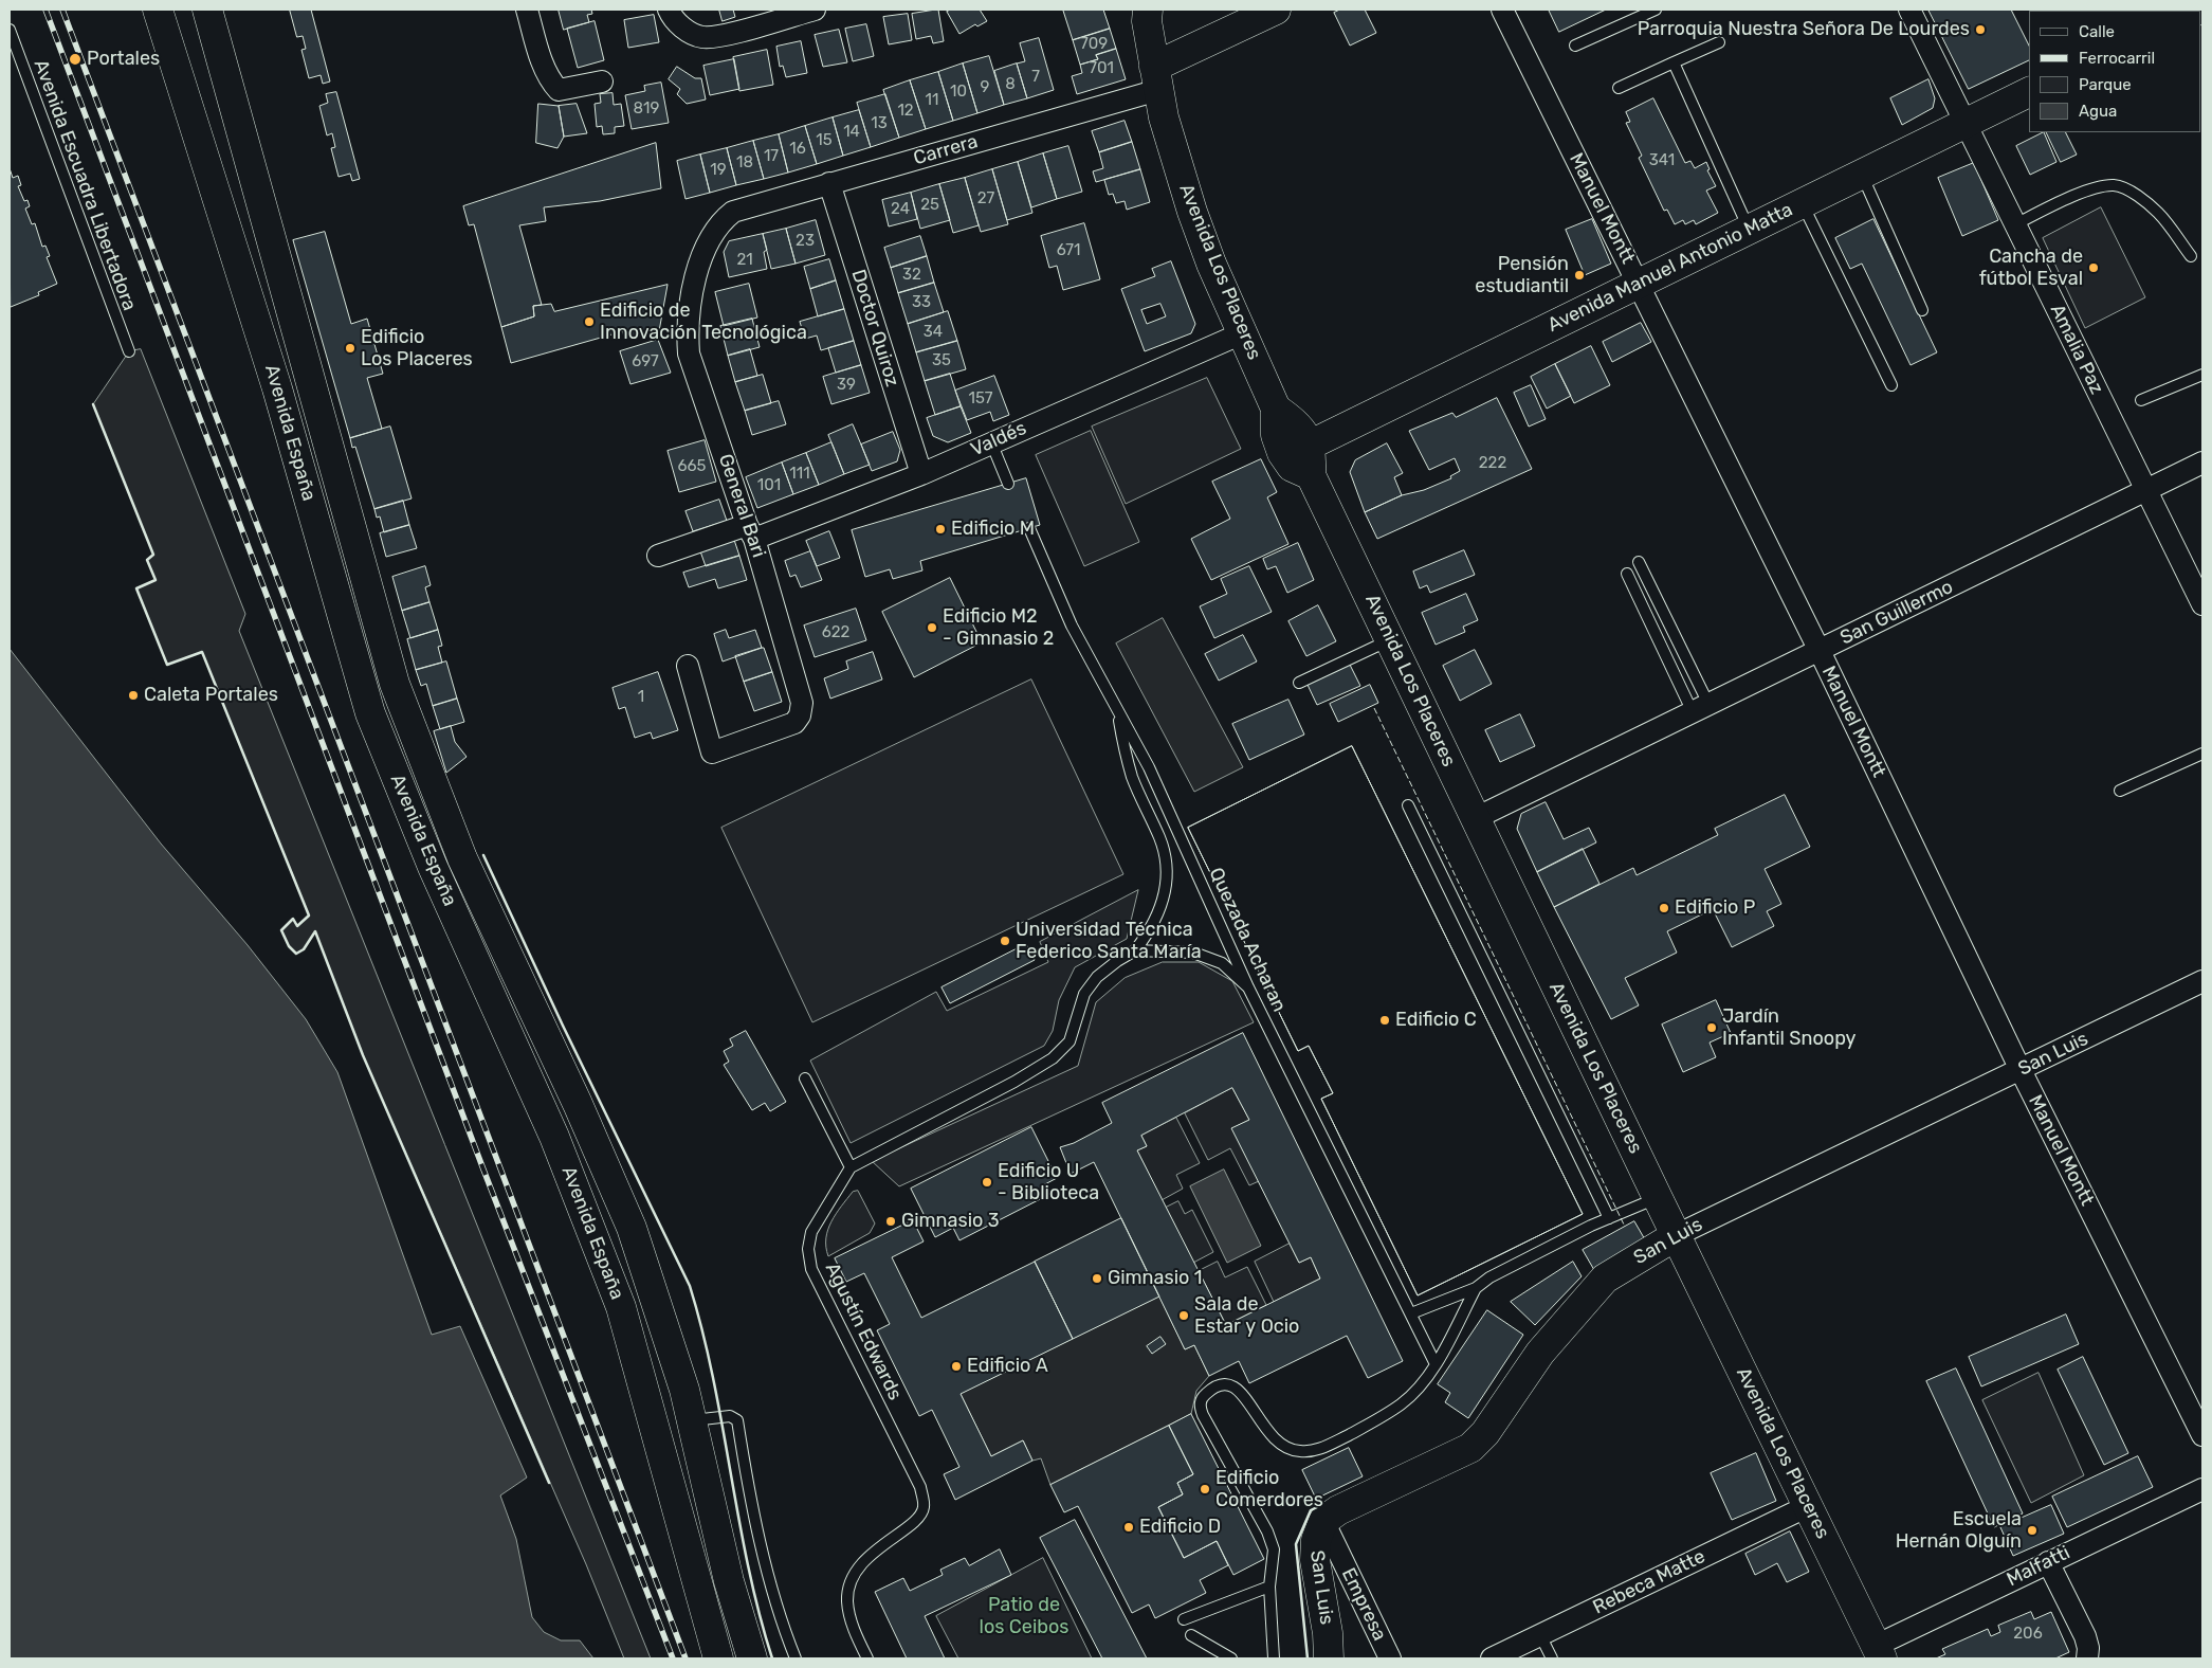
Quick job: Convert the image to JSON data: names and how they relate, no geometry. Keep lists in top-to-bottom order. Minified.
{"streets":{"main road":["Avenida Manuel Antonio Matta","Avenida Los Placeres","Avenida España","San Luis"],"street":["Carrera","Manuel Montt","Doctor Quiroz","Amalia Paz","Valdés","General Bari","San Guillermo","Malfatti","Rebeca Matte","Empresa"],"lane":["Avenida Escuadra Libertadora","Quezada Acharan","Agustín Edwards"]},"crossings":[["Carrera","Avenida Los Placeres"],["Carrera","Doctor Quiroz"],["Carrera","General Bari"],["Manuel Montt","Avenida Manuel Antonio Matta"],["Manuel Montt","San Guillermo"],["Manuel Montt","San Luis"],["Avenida Manuel Antonio Matta","Avenida Los Placeres"],["Avenida Manuel Antonio Matta","Amalia Paz"],["Avenida Los Placeres","Valdés"],["Avenida Los Placeres","San Guillermo"],["Avenida Los Placeres","San Luis"],["Avenida Los Placeres","Malfatti"],["Avenida Los Placeres","Rebeca Matte"],["Doctor Quiroz","Valdés"],["Amalia Paz","San Guillermo"],["Valdés","General Bari"],["San Luis","Empresa"]],"parks":["Patio de los Ceibos"],"places":["Parroquia Nuestra Señora De Lourdes","Portales","Cancha de fútbol Esval","Pensión estudiantil","Edificio de Innovación Tecnológica","Edificio Los Placeres","Edificio M","Edificio M2 - Gimnasio 2","Caleta Portales","Edificio P","Universidad Técnica Federico Santa María","Edificio C","Jardín Infantil Snoopy","Edificio U - Biblioteca","Gimnasio 3","Gimnasio 1","Sala de Estar y Ocio","Edificio A","Edificio Comerdores","Edificio D","Escuela Hernán Olguín"],"house_numbers":["709","701","7","8","9","10","11","819","12","13","14","15","16","17","341","18","19","27","25","24","23","671","21","32","33","34","35","697","39","157","222","665","111","101","622","1","206"],"legend":["Calle","Ferrocarril","Parque","Agua"]}
